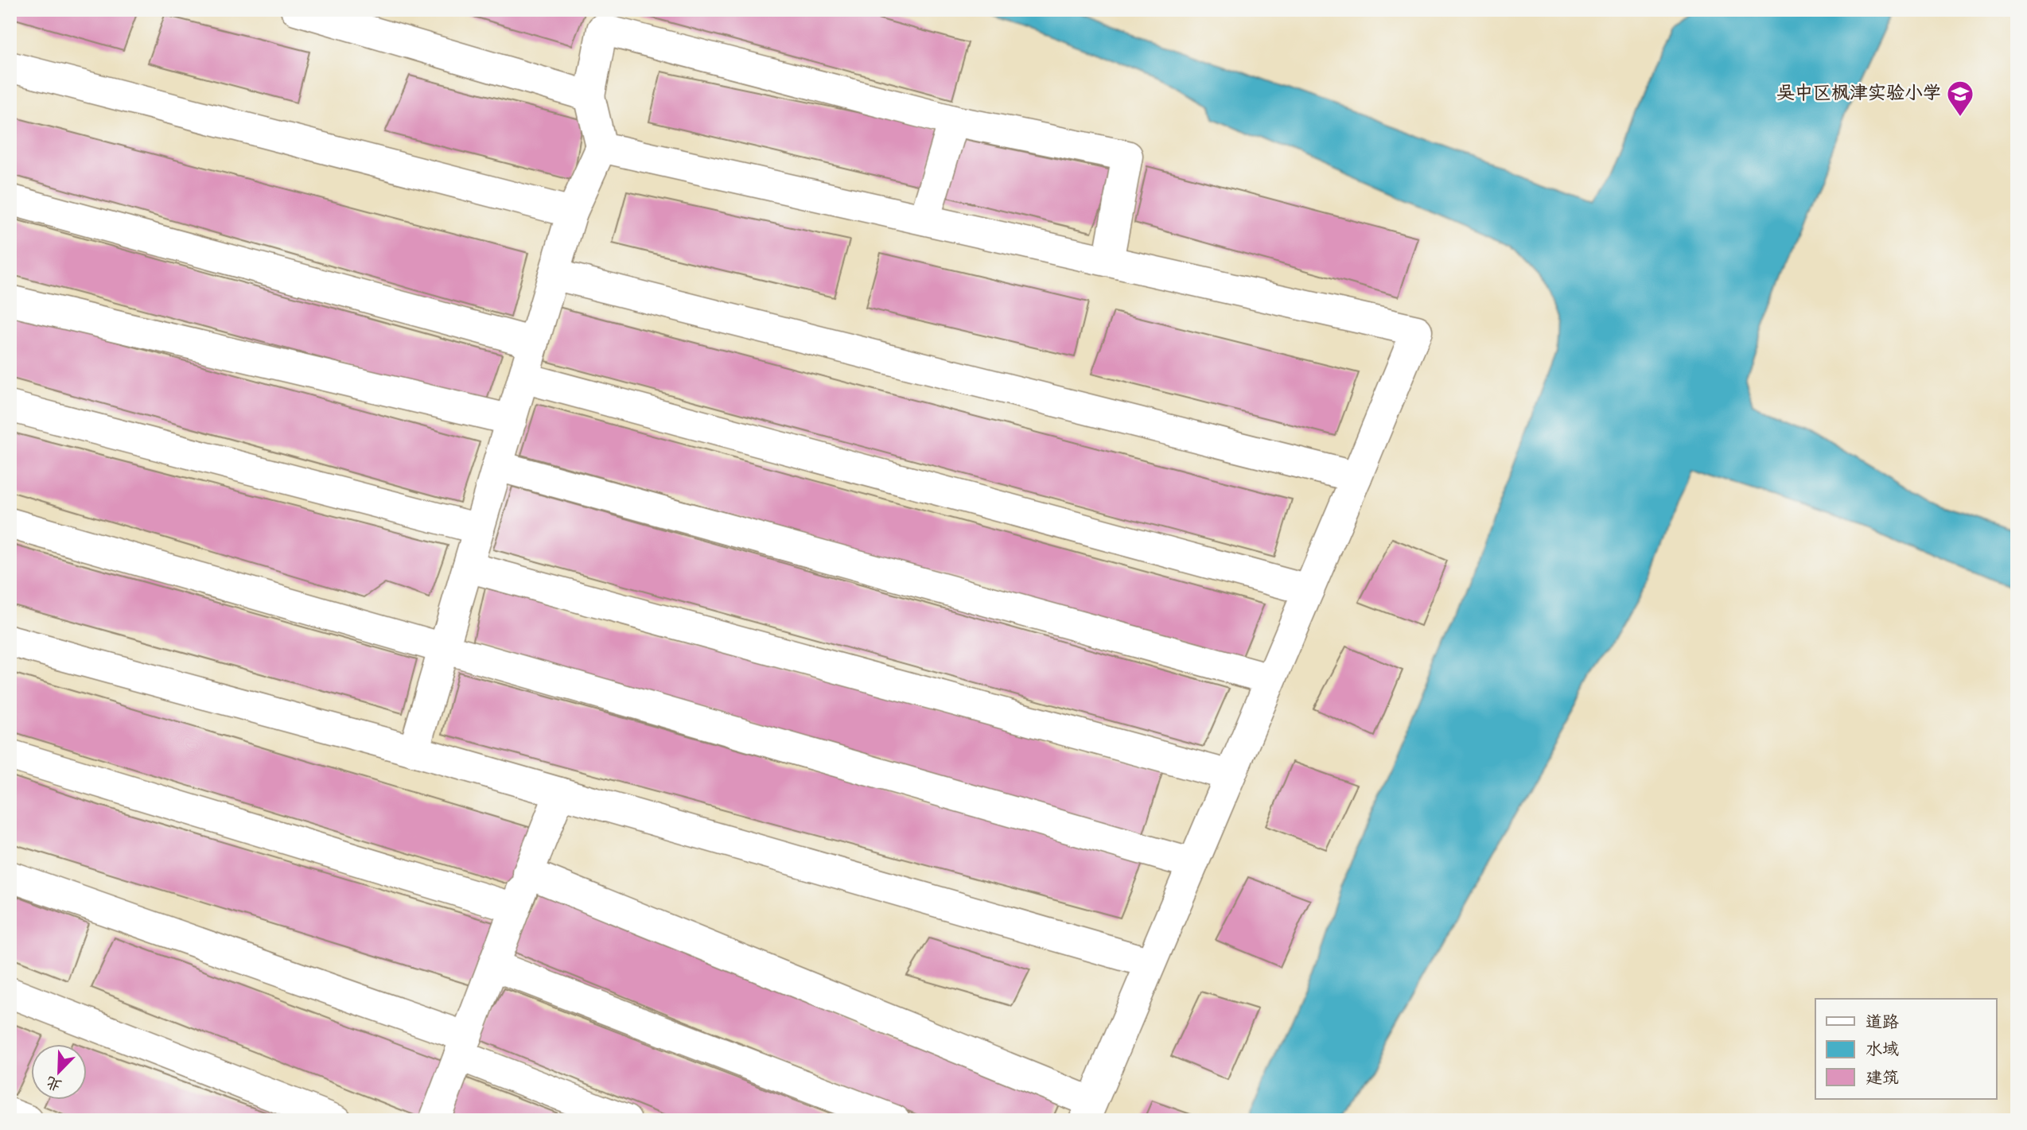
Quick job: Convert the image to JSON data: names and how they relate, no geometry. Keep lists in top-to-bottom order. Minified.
{"places":{"school or university":["吴中区枫津实验小学"]},"legend":["道路","水域","建筑"],"north":"bottom left"}
